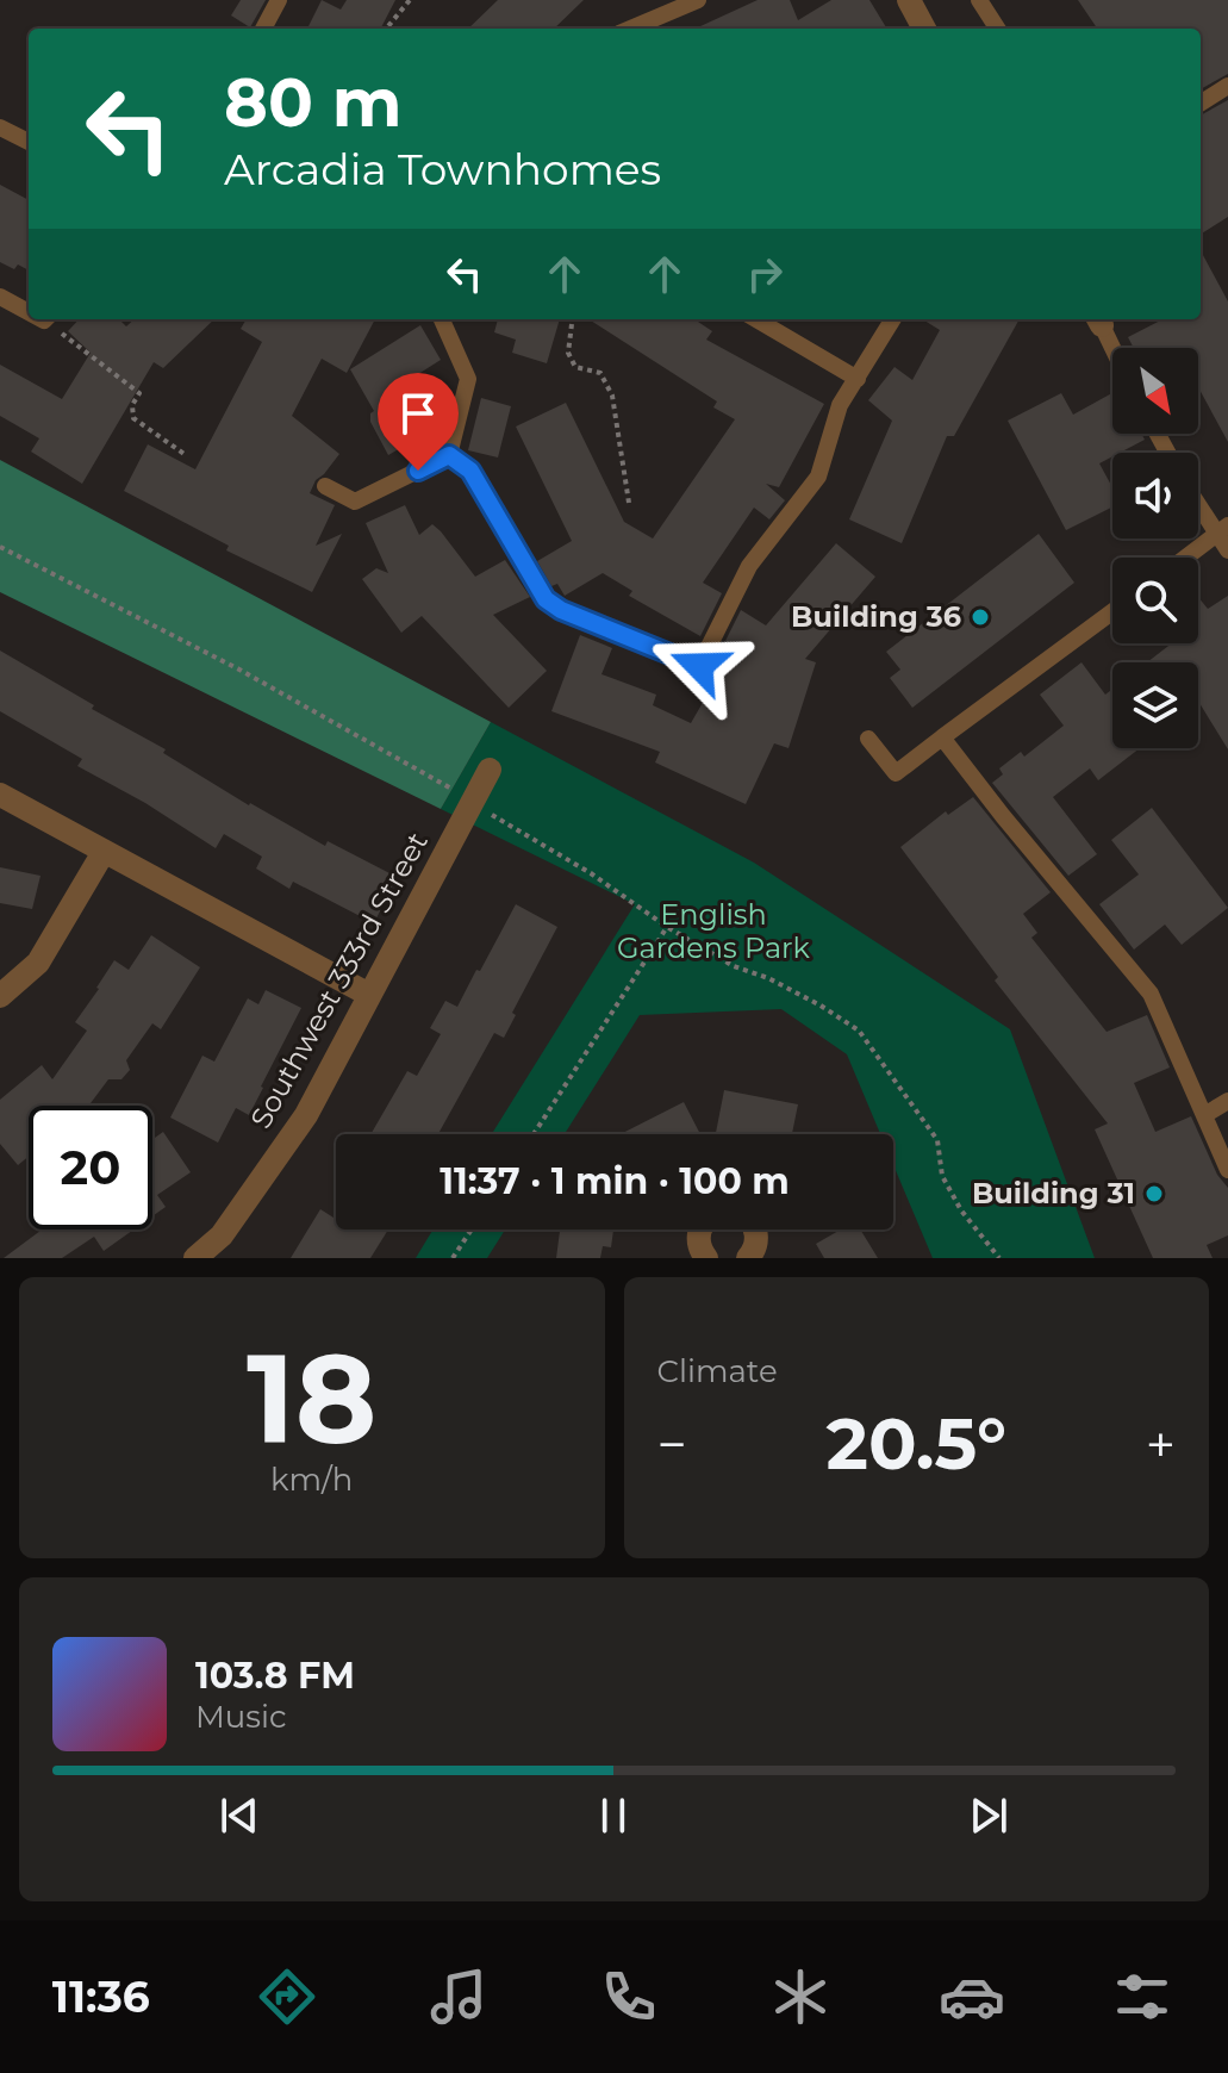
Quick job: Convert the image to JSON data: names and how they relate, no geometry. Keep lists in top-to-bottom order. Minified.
{"streets":{"street":["Southwest 333rd Street"]},"parks":["English Gardens Park"],"places":["Building 36","Building 31"],"north":"bottom right","page":{"turn":["80 m","Arcadia Townhomes"],"limit":"20","trip":"11:37 · 1 min · 100 m","tile":[["18","km/h"],"Climate"],"heat":["−","20.5°","+"],"song":["103.8 FM","Music"],"tabs":"11:36"}}
